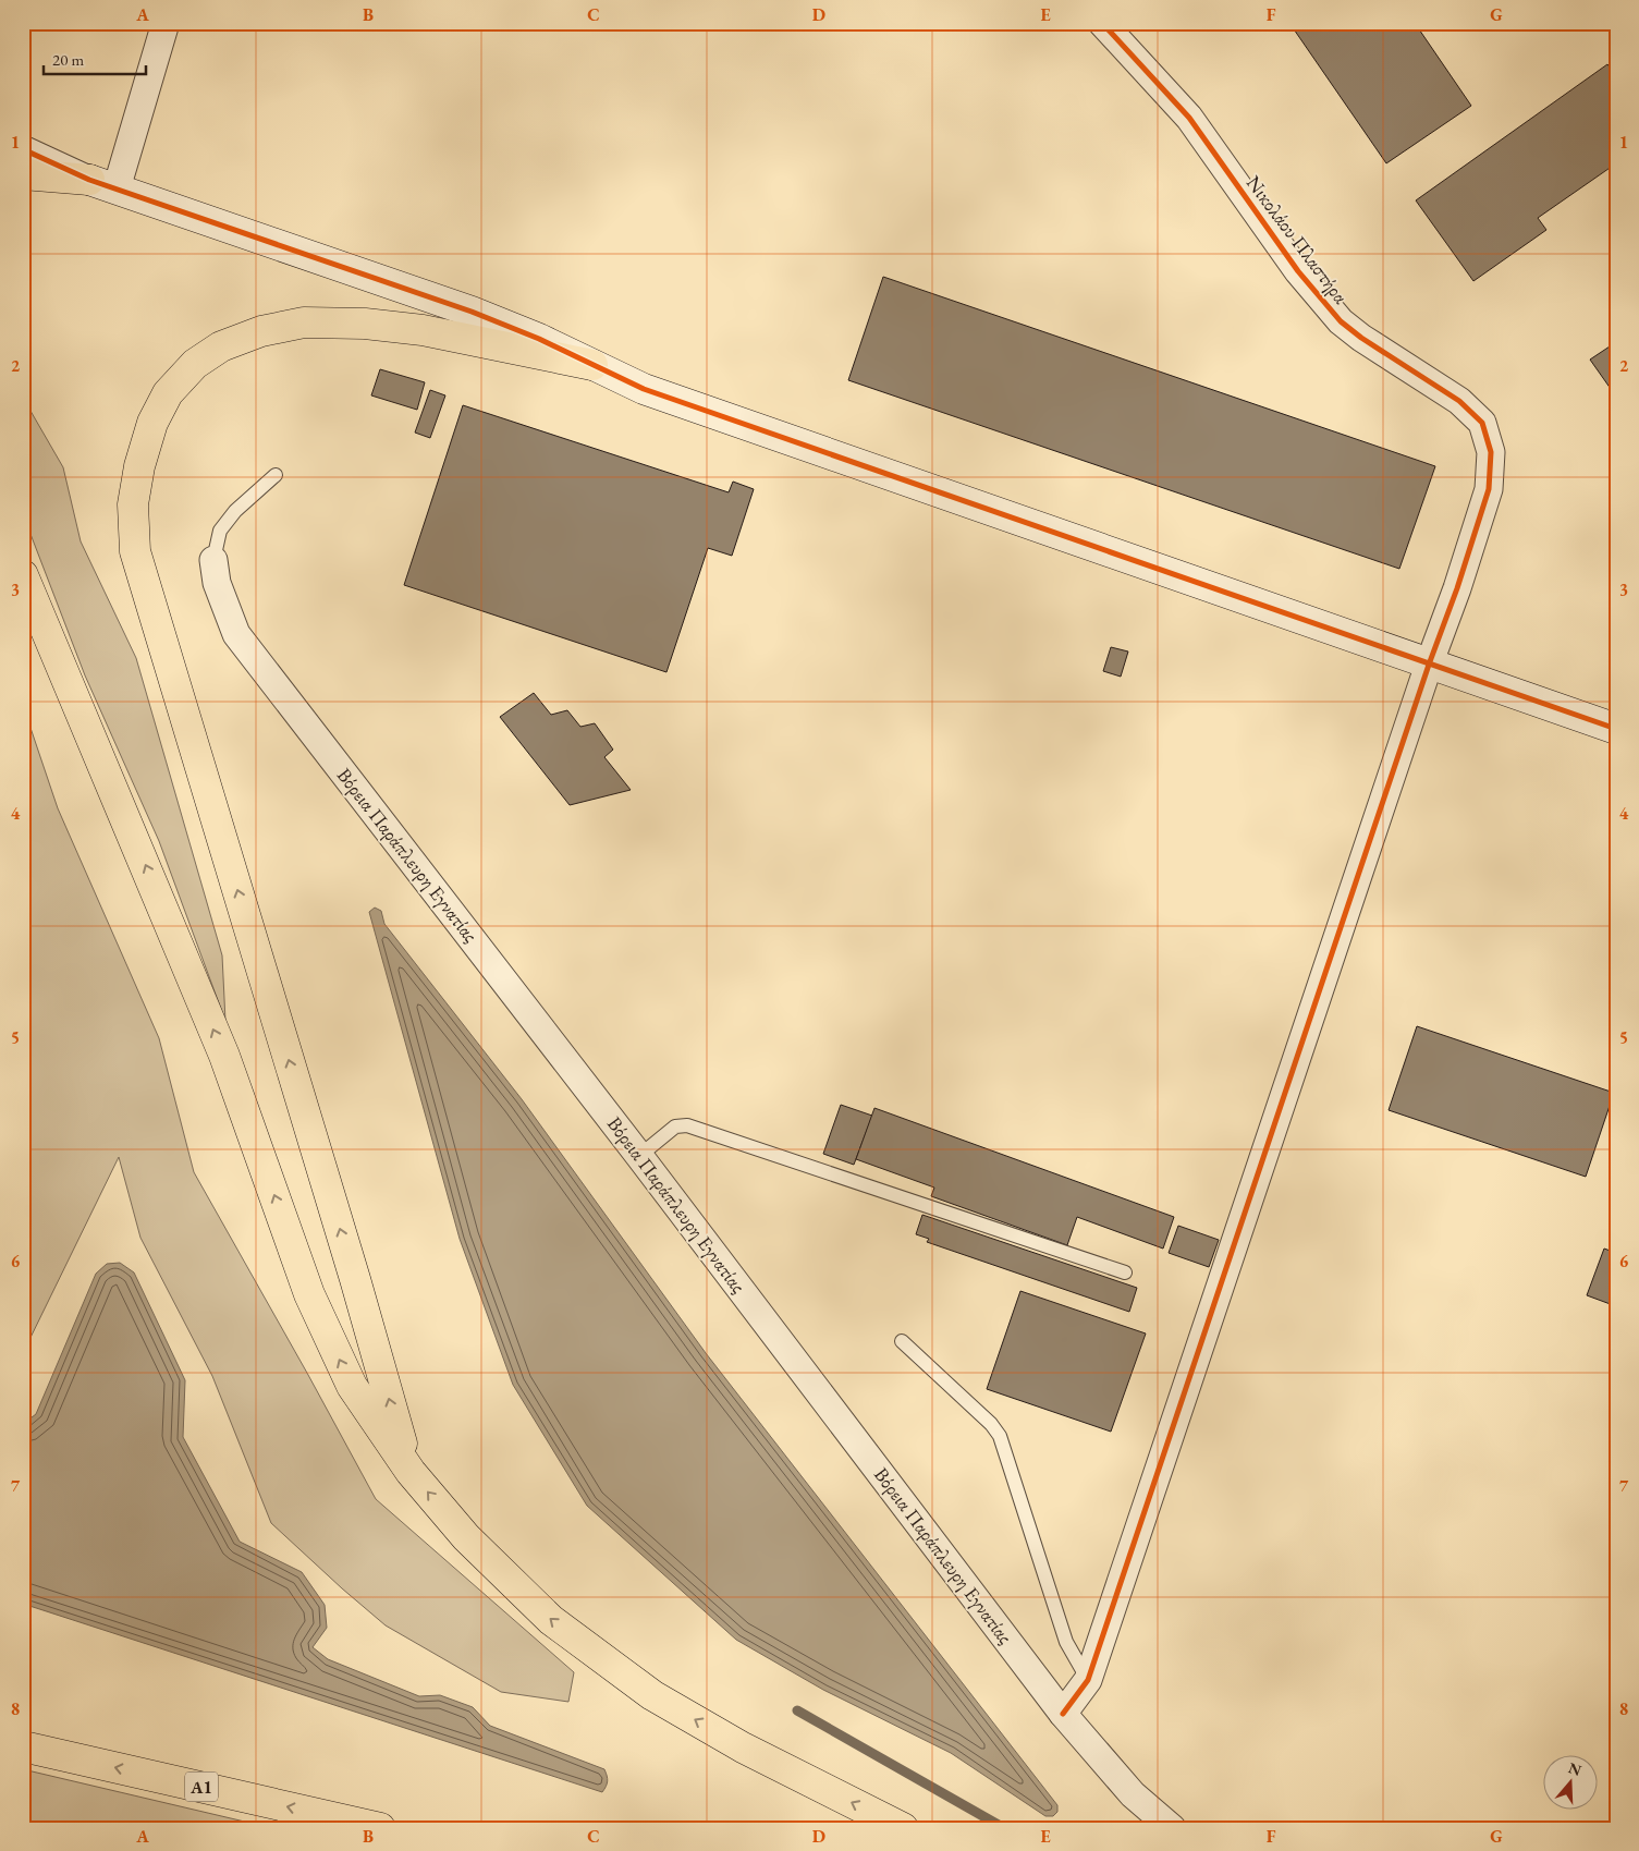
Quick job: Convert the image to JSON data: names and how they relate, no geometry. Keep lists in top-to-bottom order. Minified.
{"streets":{"highway":["Α1"],"street":["Νικολάου Πλαστήρα","Βόρεια Παράπλευρη Εγνατίας"]},"crossings":[["Νικολάου Πλαστήρα","Βόρεια Παράπλευρη Εγνατίας"]],"scale_bar":"20 m","north":"top","grid":{"columns":["A","B","C","D","E","F","G"],"rows":["1","2","3","4","5","6","7","8"]}}
